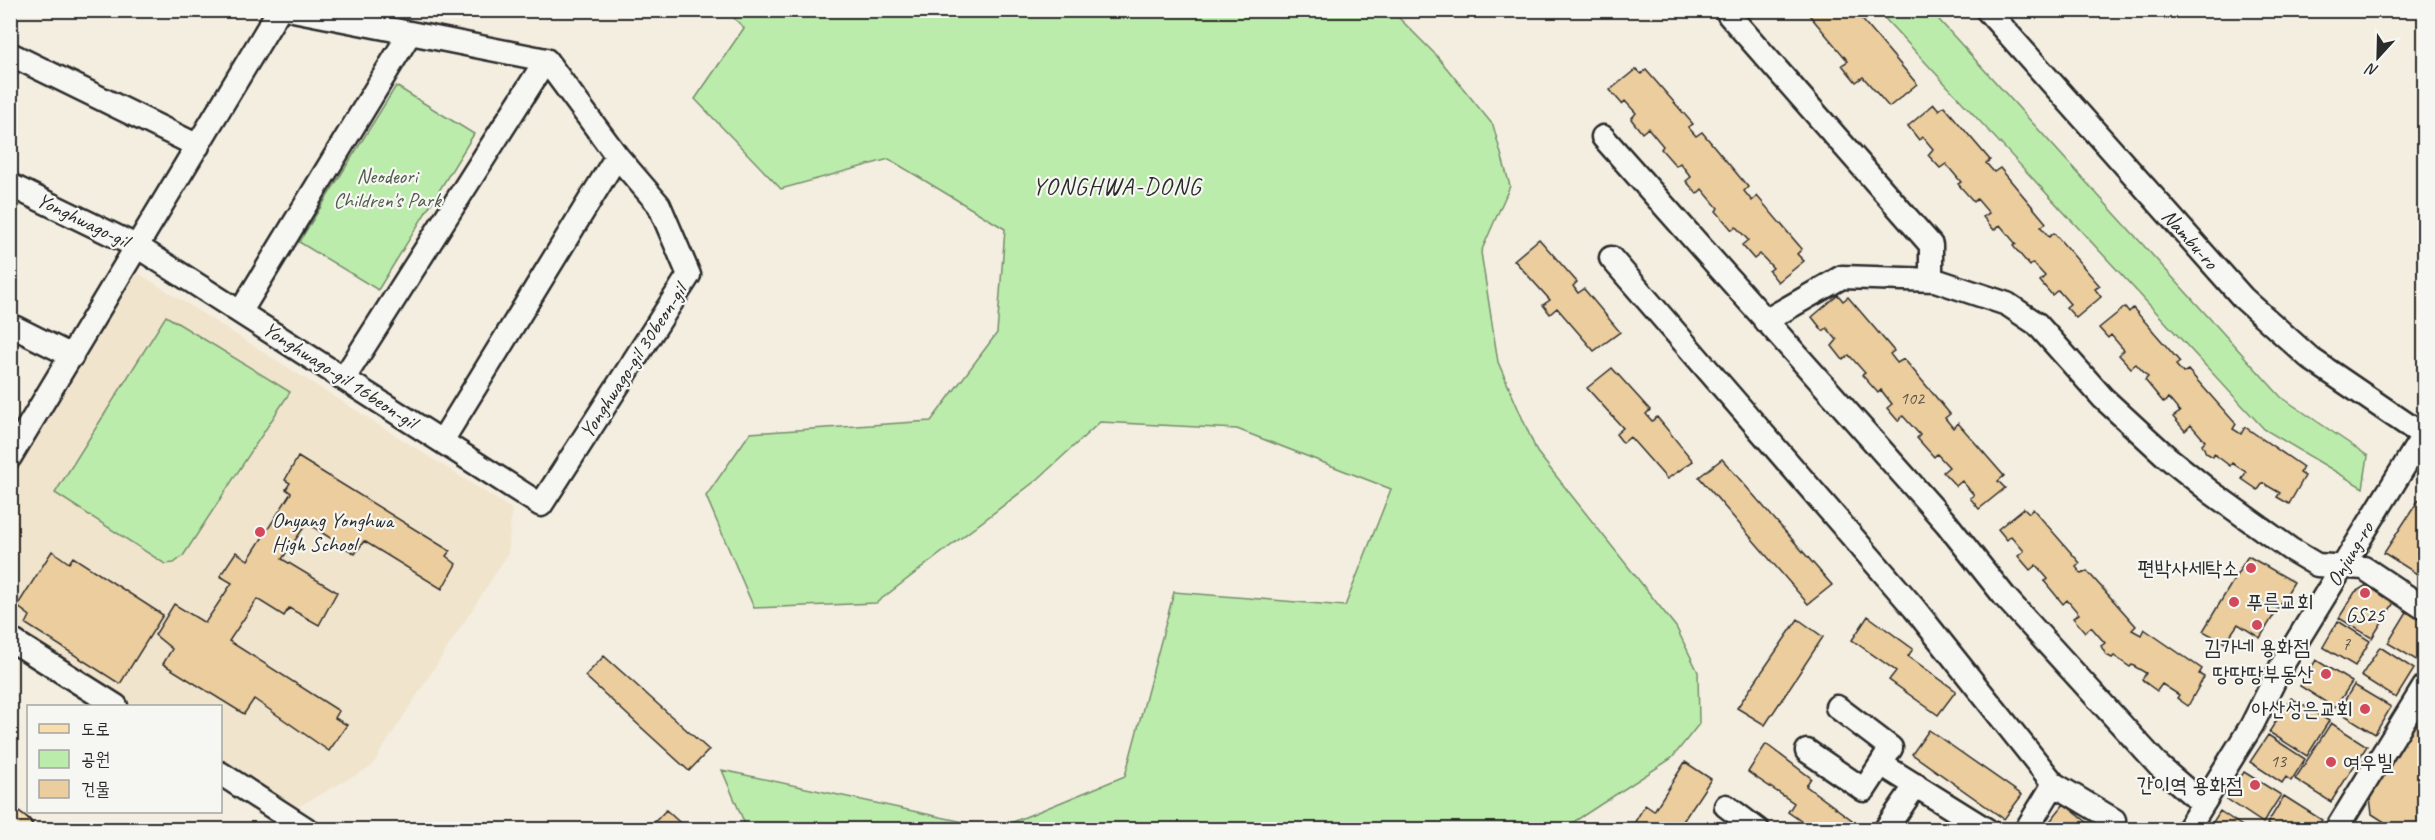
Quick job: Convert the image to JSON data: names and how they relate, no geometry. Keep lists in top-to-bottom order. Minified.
{"streets":{"street":["Yonghwago-gil","Nambu-ro","Yonghwago-gil 30beon-gil","Yonghwago-gil 16beon-gil","Onjung-ro"]},"crossings":[["Yonghwago-gil","Yonghwago-gil 16beon-gil"],["Nambu-ro","Onjung-ro"],["Yonghwago-gil 30beon-gil","Yonghwago-gil 16beon-gil"]],"districts":["YONGHWA-DONG"],"parks":["Neodeori Children's Park"],"places":["Onyang Yonghwa High School","편박사세탁소","GS25","푸른교회","김가네 용화점","땅땅땅부동산","아산성은교회","여우빌","간이역 용화점"],"house_numbers":["102","7","13"],"legend":["도로","공원","건물"],"north":"bottom"}
